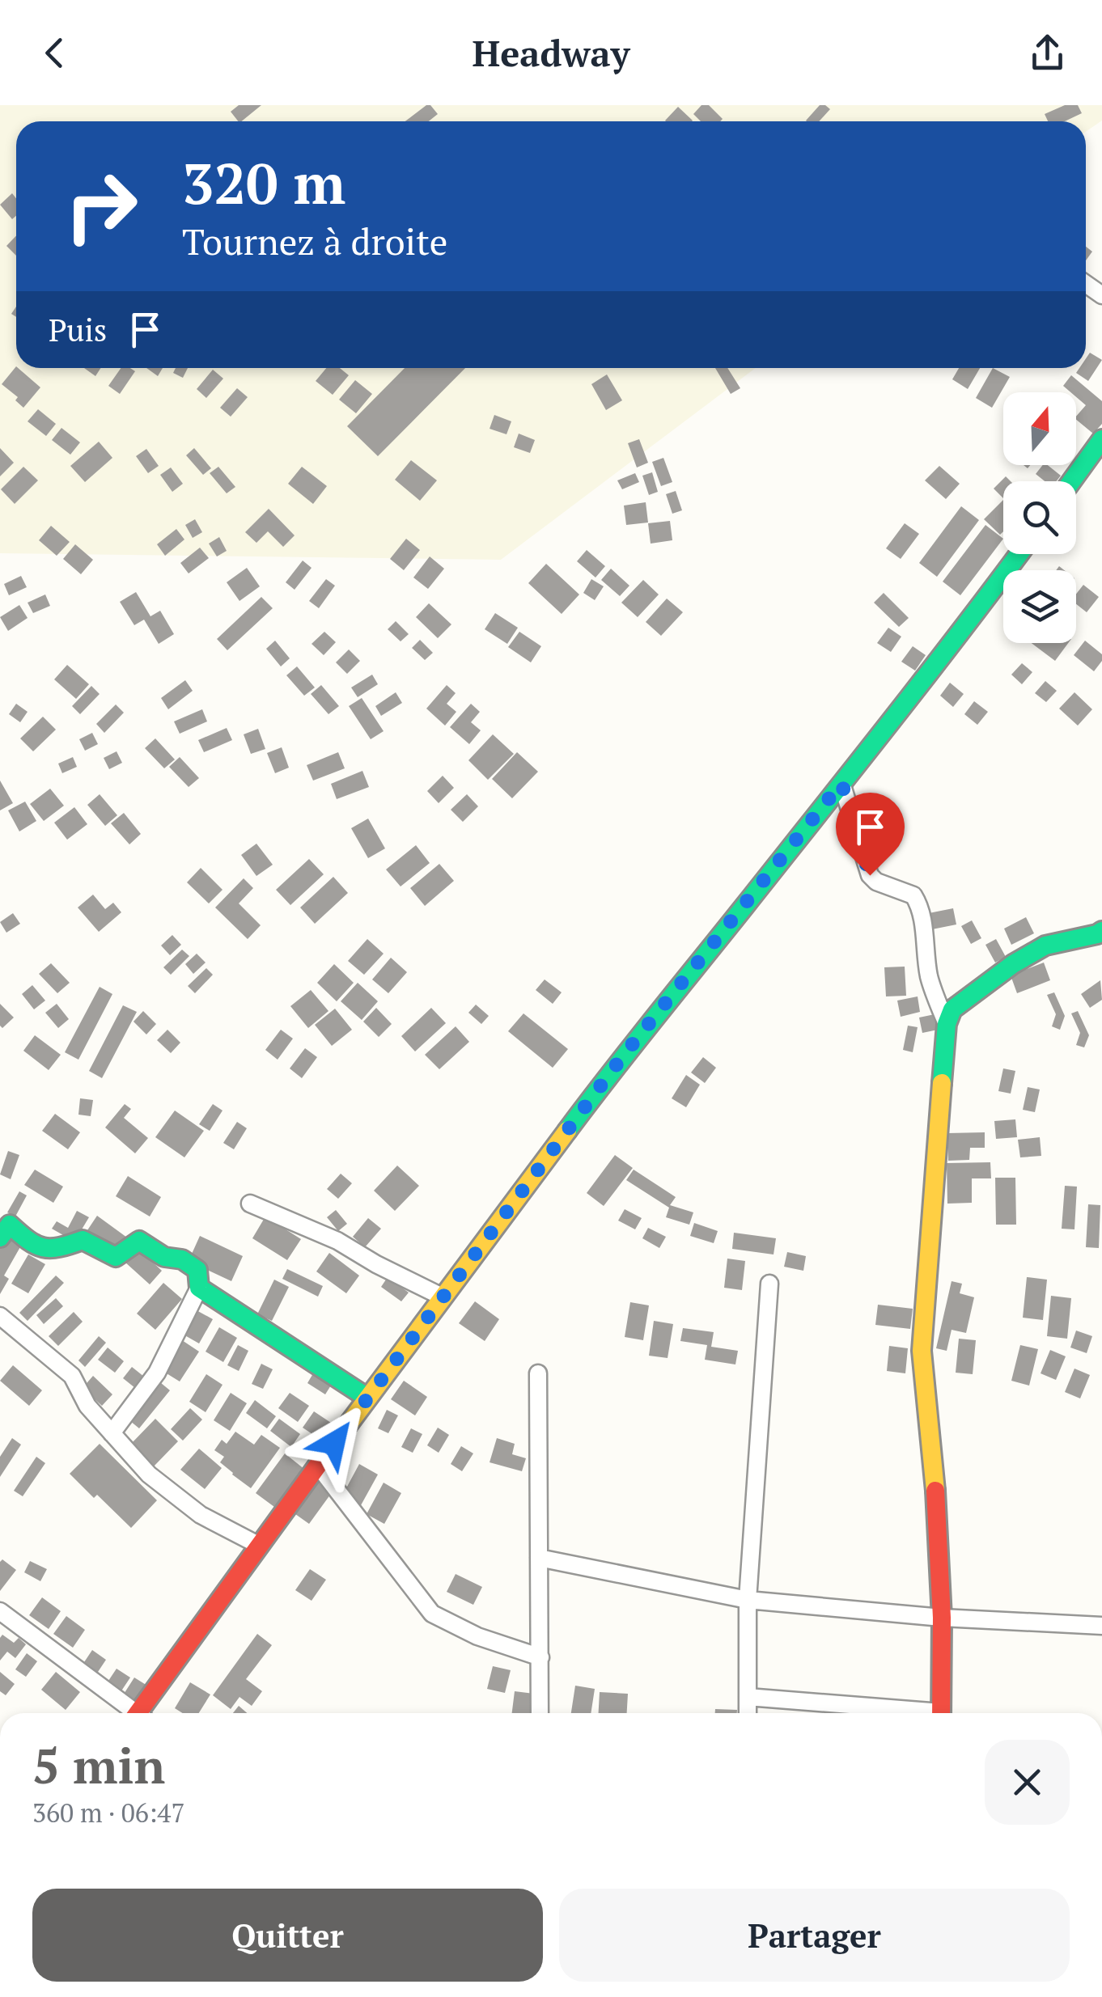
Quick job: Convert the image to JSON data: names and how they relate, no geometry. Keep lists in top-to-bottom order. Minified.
{"north":"top","page":{"header":"Headway","turn":["320 m","Tournez à droite"],"then":"Puis","heading":["5 min","360 m · 06:47"],"buttons":["Quitter","Partager"]}}
